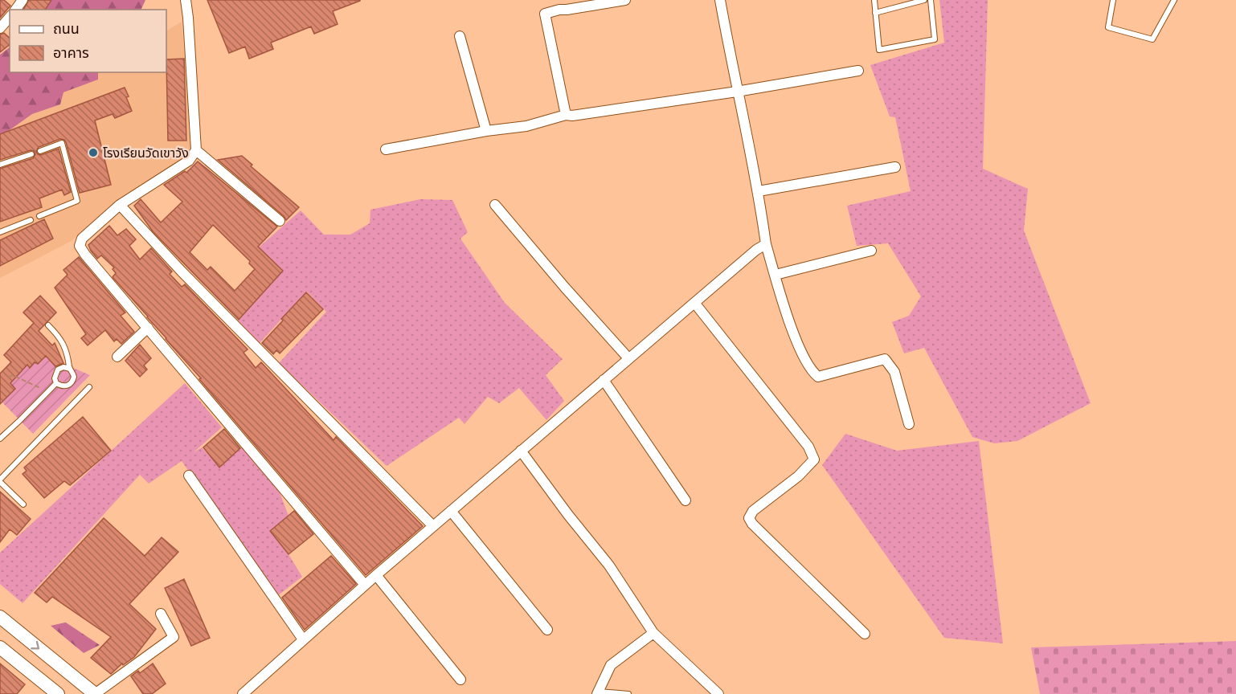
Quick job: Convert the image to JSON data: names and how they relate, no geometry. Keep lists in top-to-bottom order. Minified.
{"places":["โรงเรียนวัดเขาวัง"],"legend":["ถนน","อาคาร"]}
